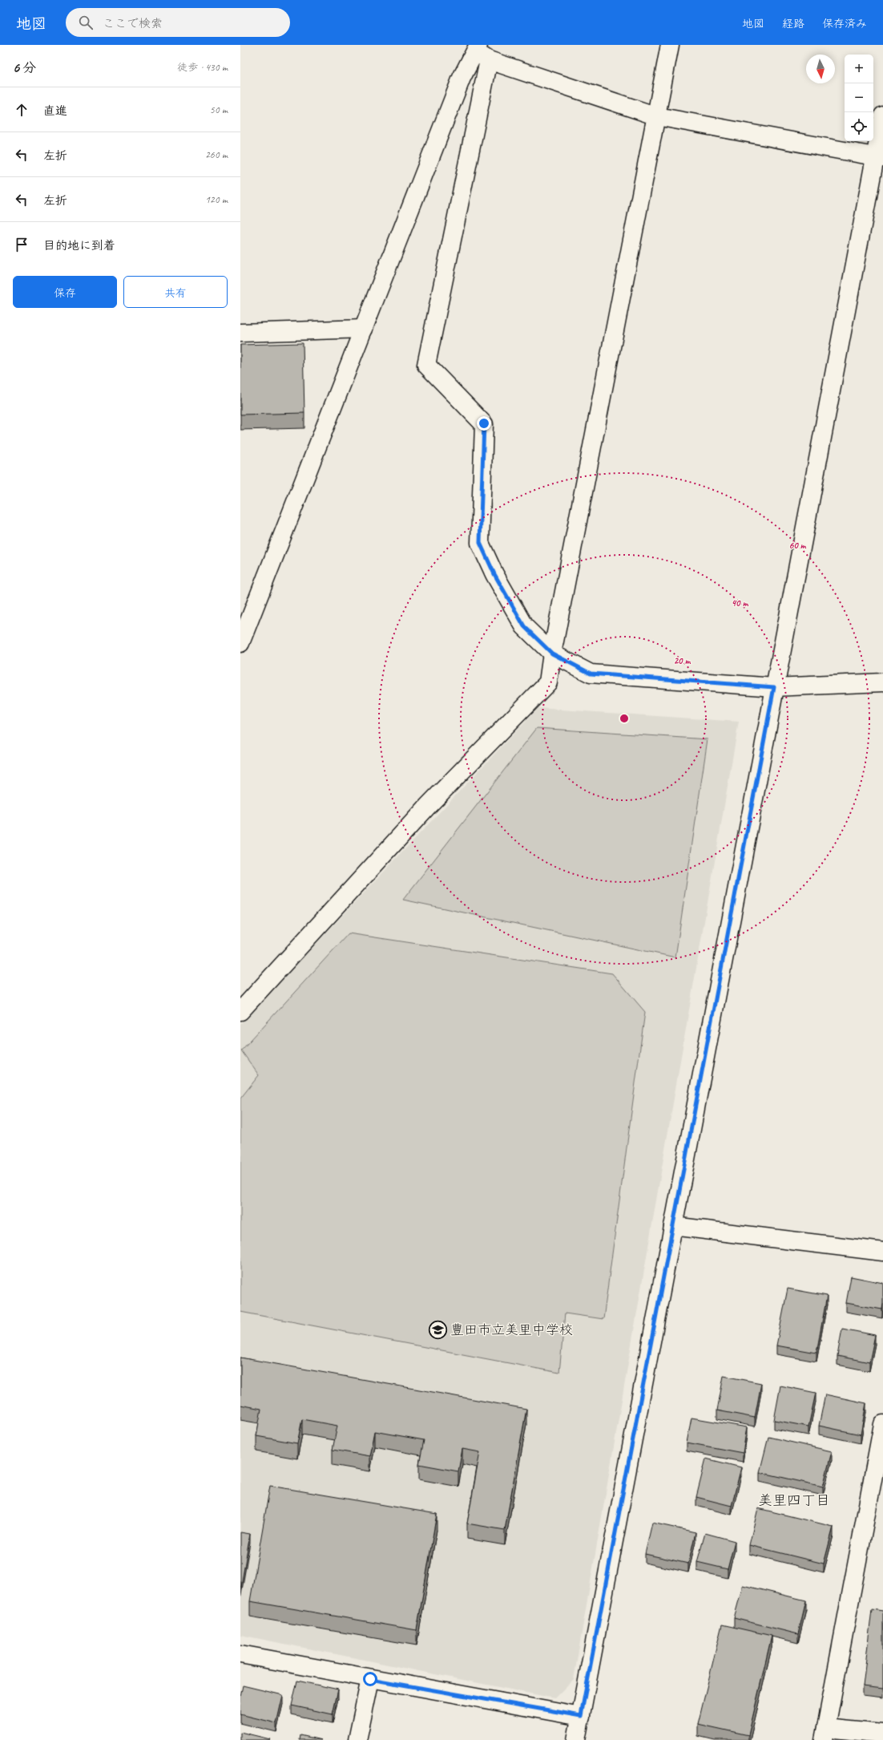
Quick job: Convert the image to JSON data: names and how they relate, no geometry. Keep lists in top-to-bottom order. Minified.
{"districts":["美里四丁目"],"places":{"school or university":["豊田市立美里中学校"]},"north":"bottom","page":{"header":"地図","search":"ここで検索","nav":["地図","経路","保存済み"],"heading":["6 分","徒歩 · 430 m"],"map_buttons":["+","−"],"list":[["直進","50 m"],["左折","260 m"],["左折","120 m"],"目的地に到着"],"buttons":["保存","共有"]},"rings":["60 m","40 m","20 m"]}
